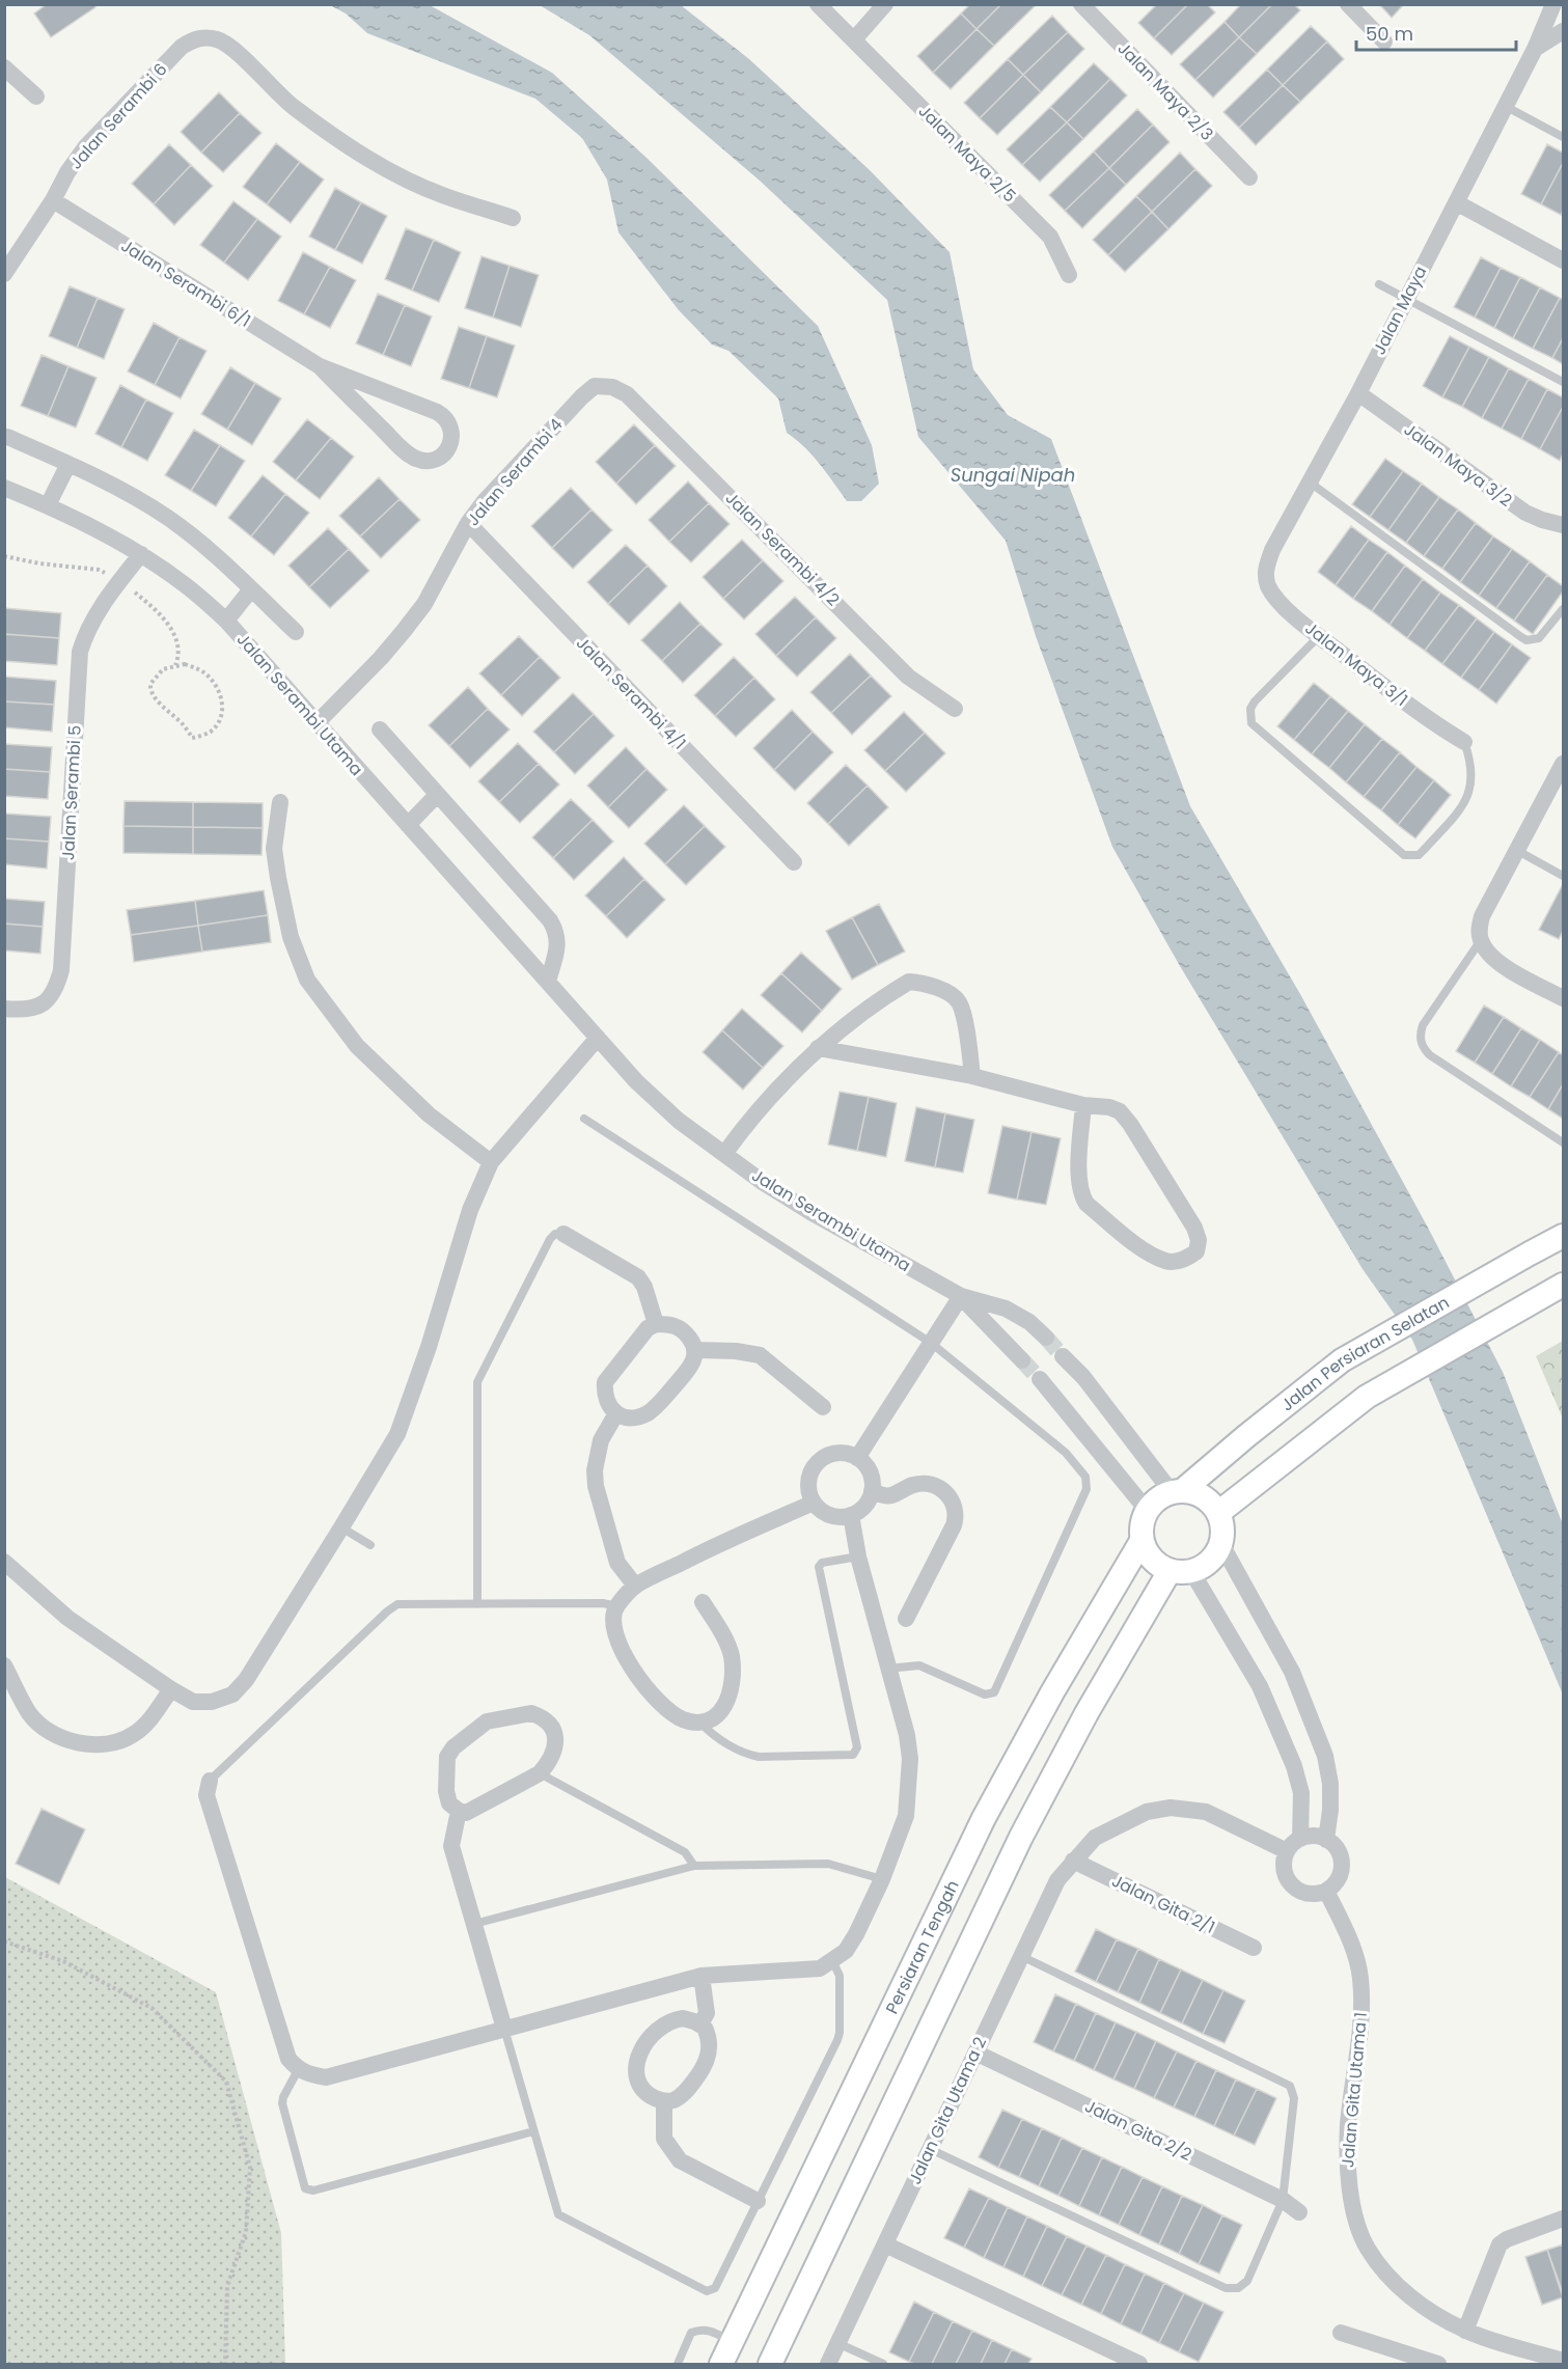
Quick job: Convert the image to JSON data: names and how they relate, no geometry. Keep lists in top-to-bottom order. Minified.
{"streets":{"street":["Jalan Maya 2/3","Jalan Serambi 6","Jalan Maya 2/5","Jalan Serambi 6/1","Jalan Maya","Jalan Maya 3/2","Jalan Serambi 4","Jalan Serambi 4/2","Jalan Maya 3/1","Jalan Serambi 4/1","Jalan Serambi Utama","Jalan Serambi 5","Jalan Persiaran Selatan","Jalan Gita 2/1","Persiaran Tengah","Jalan Gita Utama 1","Jalan Gita Utama 2","Jalan Gita 2/2"]},"crossings":[["Jalan Serambi 6","Jalan Serambi 6/1"],["Jalan Maya","Jalan Maya 3/2"],["Jalan Maya","Jalan Maya 3/1"],["Jalan Serambi 4","Jalan Serambi 4/2"],["Jalan Serambi 4","Jalan Serambi 4/1"],["Jalan Serambi 4","Jalan Serambi Utama"],["Jalan Serambi Utama","Jalan Serambi 5"],["Jalan Persiaran Selatan","Persiaran Tengah"],["Jalan Gita 2/1","Jalan Gita Utama 2"],["Jalan Gita Utama 1","Jalan Gita Utama 2"],["Jalan Gita Utama 2","Jalan Gita 2/2"]],"water":["Sungai Nipah"],"scale_bar":"50 m"}
